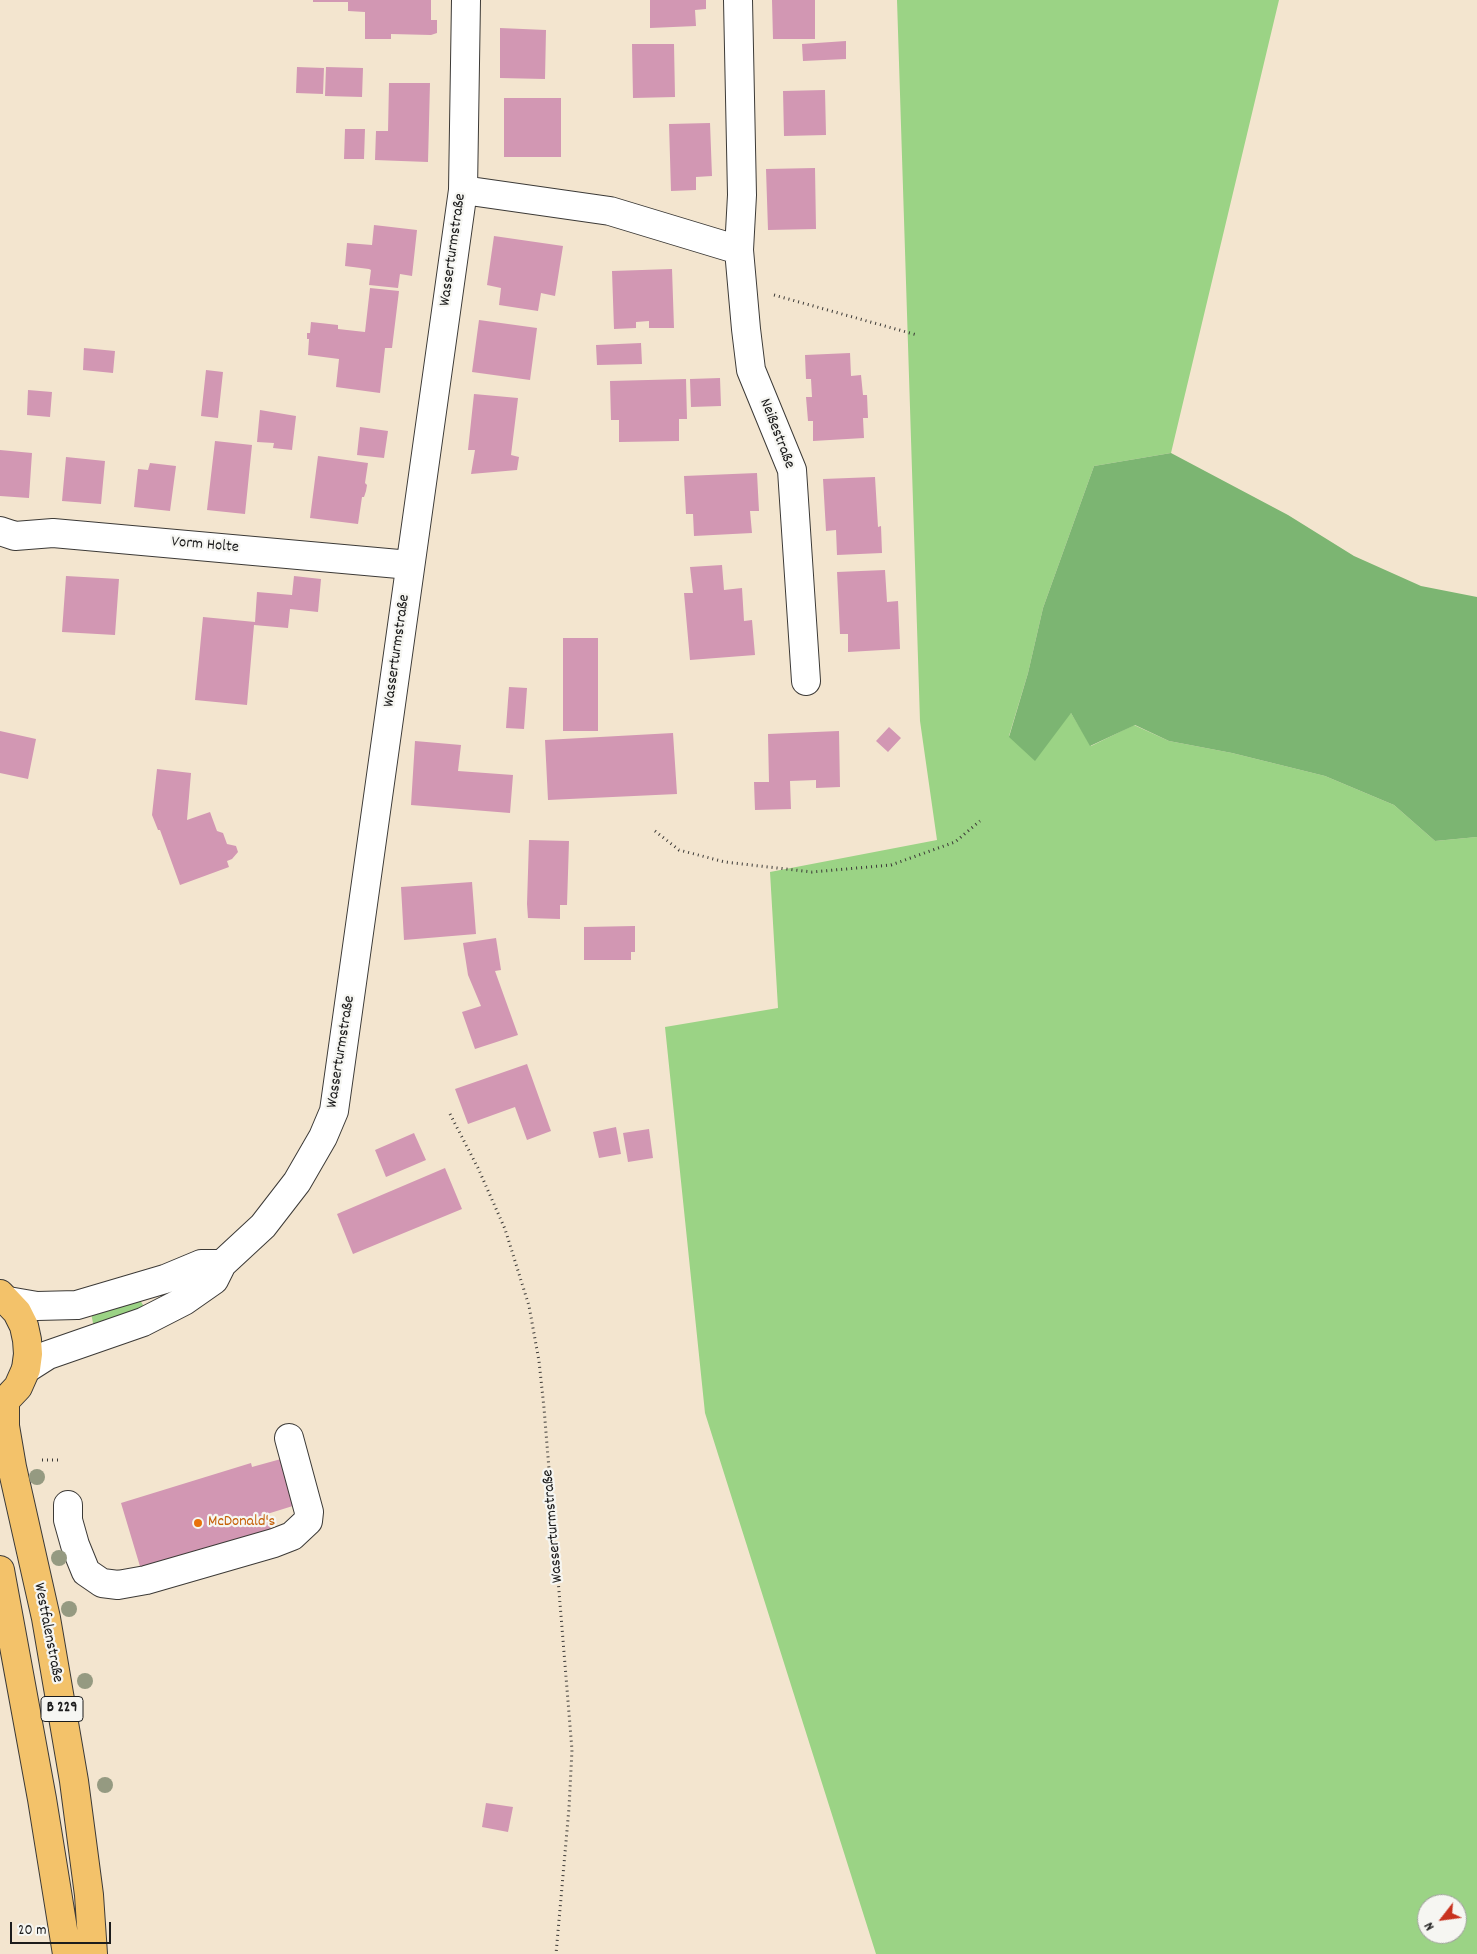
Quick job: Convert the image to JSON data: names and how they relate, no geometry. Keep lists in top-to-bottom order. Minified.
{"streets":{"main road":["Westfalenstraße","B 229"],"street":["Wasserturmstraße","Neißestraße","Vorm Holte"]},"crossings":[["Wasserturmstraße","Vorm Holte"]],"places":["McDonald's"],"scale_bar":"20 m","north":"bottom left"}
